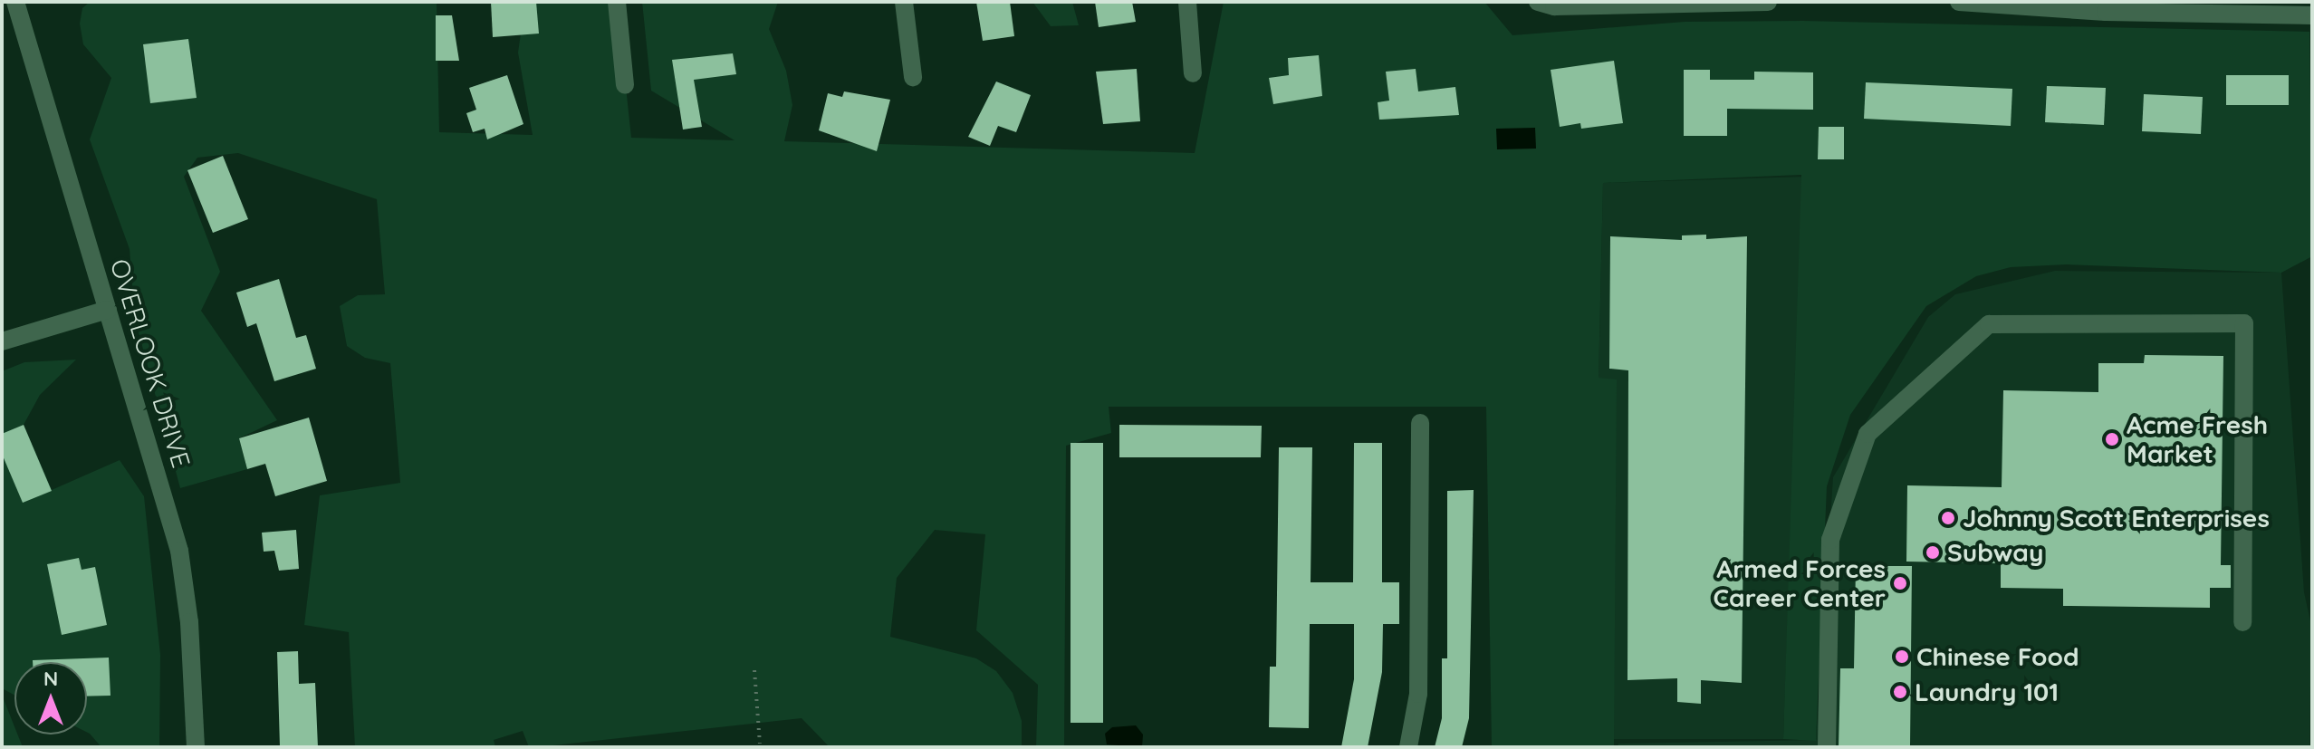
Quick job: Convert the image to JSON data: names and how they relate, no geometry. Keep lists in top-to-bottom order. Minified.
{"streets":{"street":["OVERLOOK DRIVE"]},"places":["Acme Fresh Market","Johnny Scott Enterprises","Subway","Armed Forces Career Center","Chinese Food","Laundry 101"],"north":"top"}
